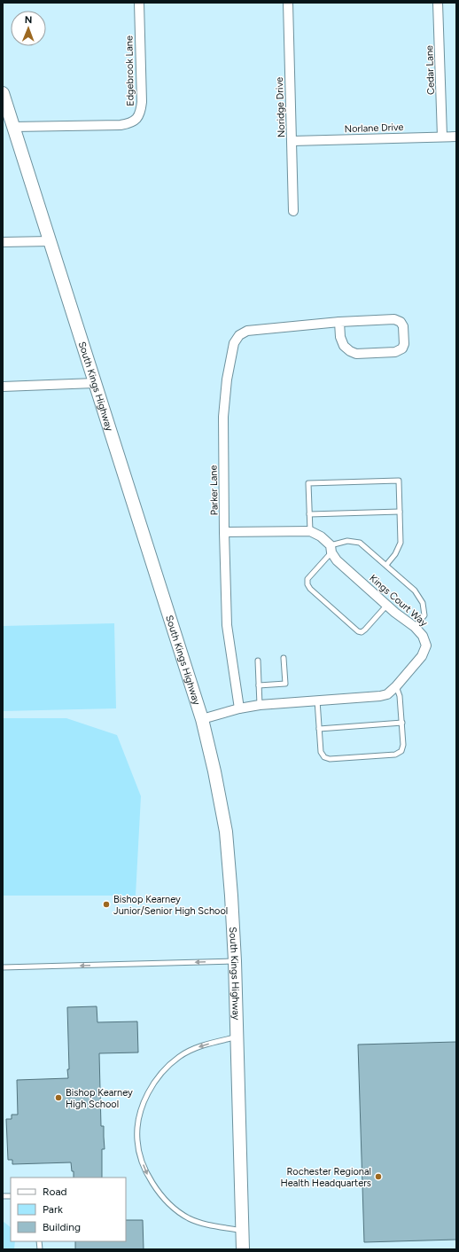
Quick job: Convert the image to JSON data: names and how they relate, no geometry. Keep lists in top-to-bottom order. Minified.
{"streets":{"main road":["South Kings Highway"],"street":["Cedar Lane","Edgebrook Lane","Noridge Drive","Norlane Drive","Parker Lane","Kings Court Way"]},"crossings":[["Cedar Lane","Norlane Drive"],["Edgebrook Lane","South Kings Highway"],["Noridge Drive","Norlane Drive"],["Parker Lane","Kings Court Way"]],"places":["Bishop Kearney Junior/Senior High School","Bishop Kearney High School","Rochester Regional Health Headquarters"],"legend":["Road","Park","Building"],"north":"top"}
